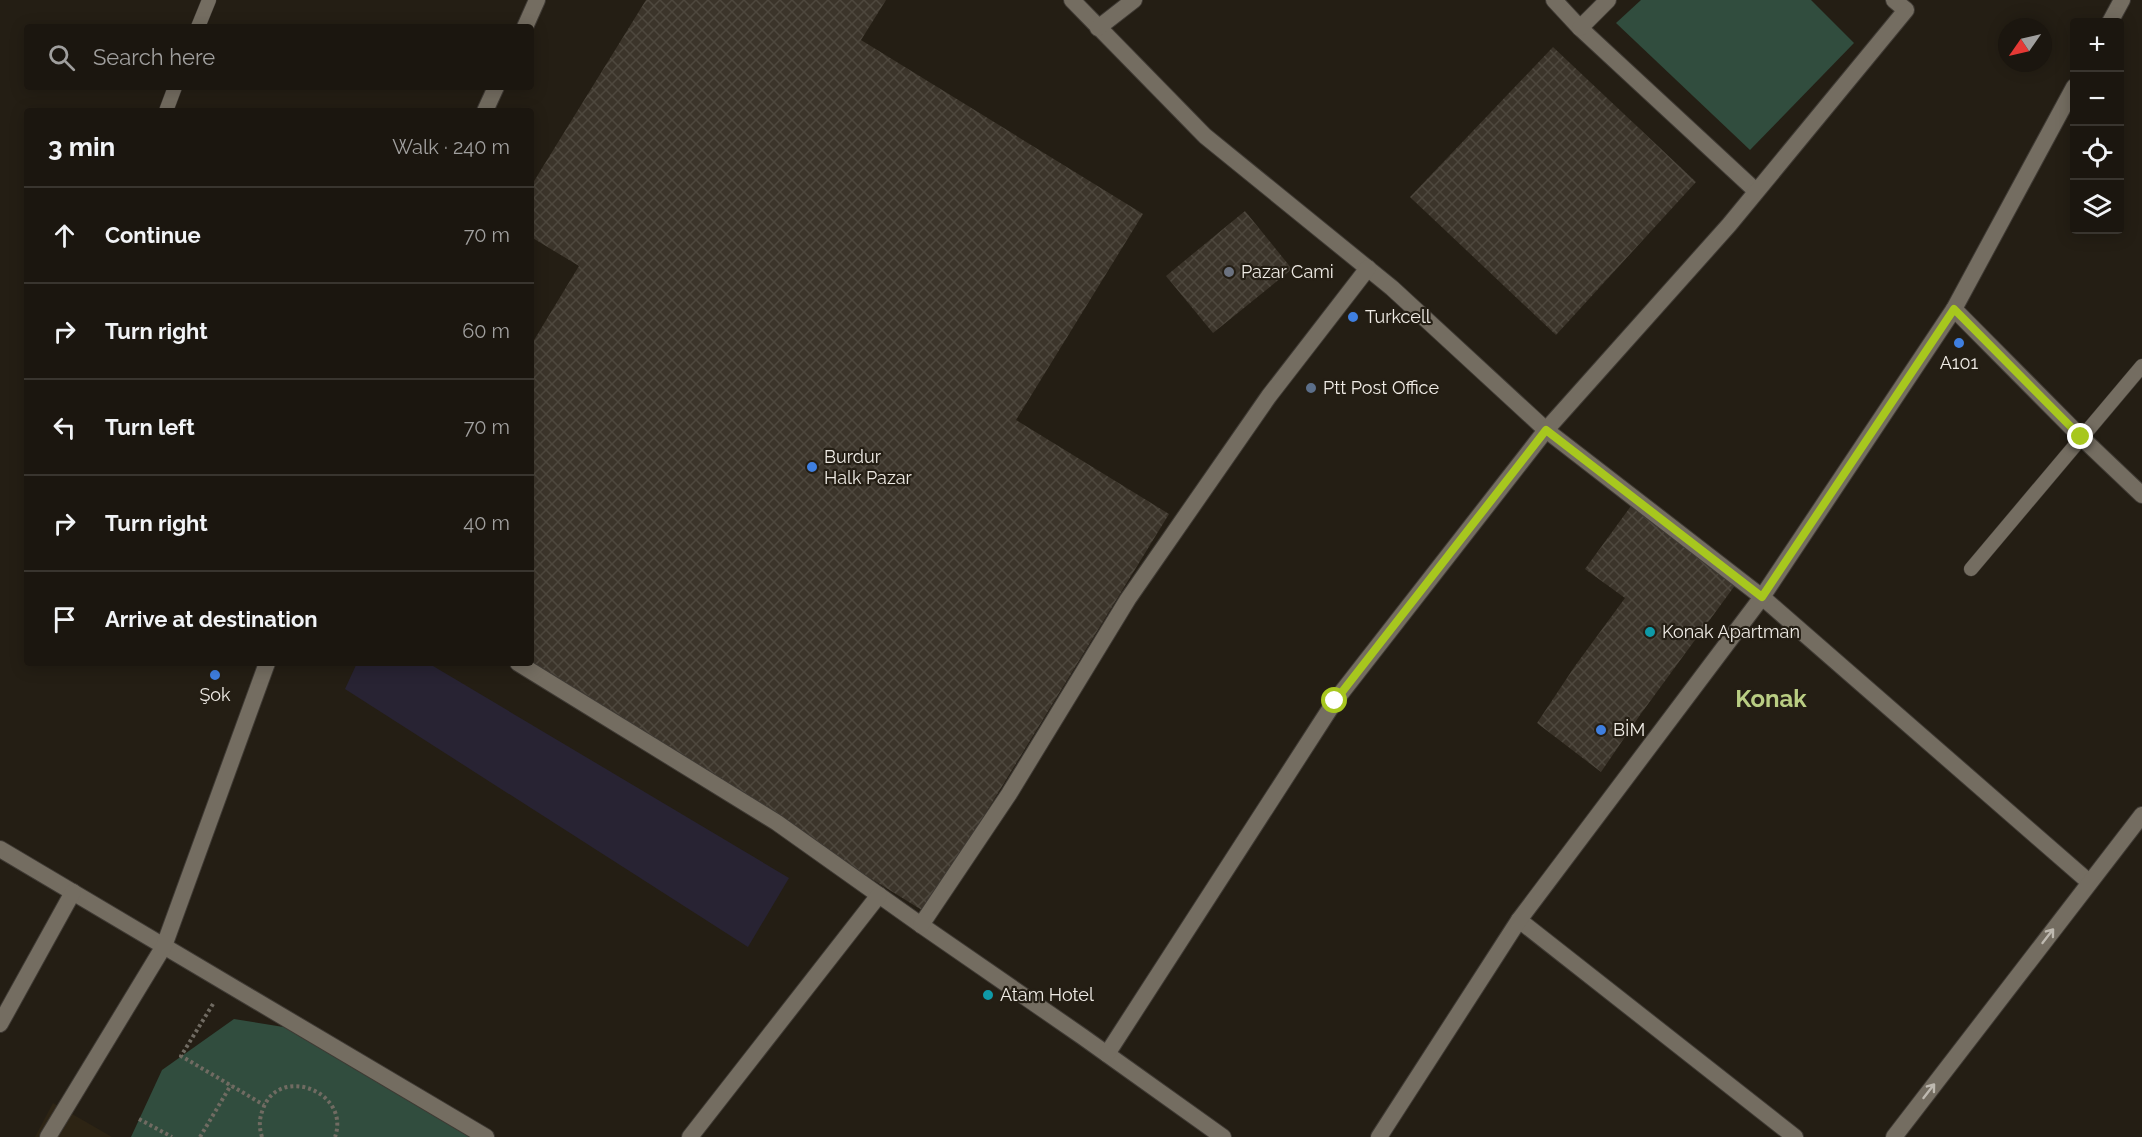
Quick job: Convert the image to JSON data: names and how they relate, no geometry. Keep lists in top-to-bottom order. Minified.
{"districts":["Konak"],"places":["Pazar Cami","Turkcell","A101","Ptt Post Office","Burdur Halk Pazar","Konak Apartman","Şok","BİM","Atam Hotel"],"north":"bottom left","page":{"map_buttons":["+","−"],"search":"Search here","heading":["3 min","Walk · 240 m"],"list":[["Continue","70 m"],["Turn right","60 m"],["Turn left","70 m"],["Turn right","40 m"],"Arrive at destination"]}}
